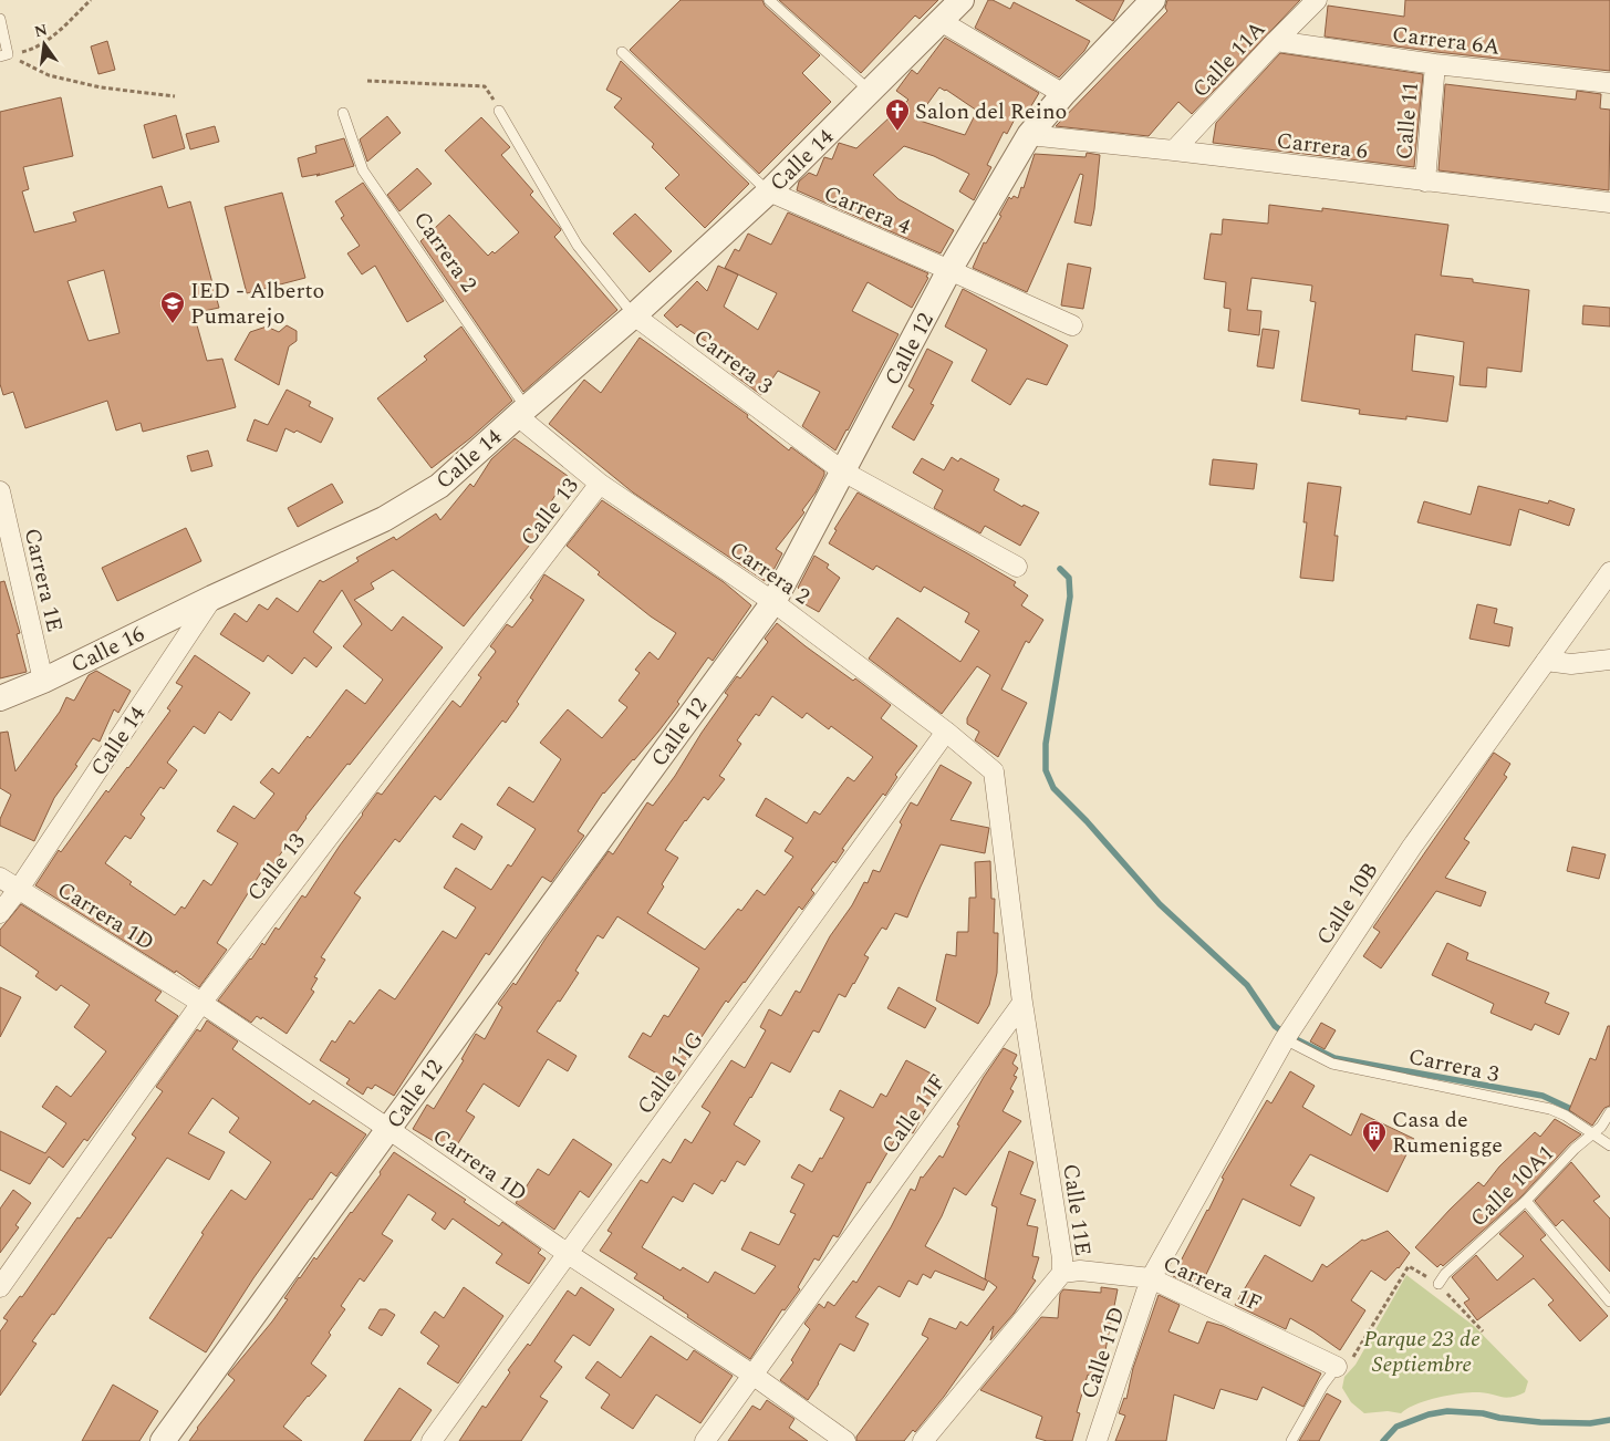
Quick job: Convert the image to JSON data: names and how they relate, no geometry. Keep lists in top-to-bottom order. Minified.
{"streets":{"street":["Carrera 6A","Calle 11A","Calle 11","Carrera 6","Calle 14","Carrera 4","Carrera 2","Calle 12","Carrera 3","Calle 13","Carrera 1E","Calle 16","Calle 10B","Carrera 1D","Calle 11G","Calle 11F","Calle 11E","Carrera 1F","Calle 11D"],"lane":["Calle 10A1"]},"crossings":[["Carrera 6A","Calle 11A"],["Carrera 6A","Calle 11"],["Calle 11A","Carrera 6"],["Calle 11","Carrera 6"],["Carrera 6","Calle 12"],["Calle 14","Carrera 4"],["Calle 14","Carrera 2"],["Calle 14","Carrera 3"],["Calle 14","Calle 16"],["Calle 14","Carrera 1D"],["Carrera 4","Calle 12"],["Carrera 2","Calle 12"],["Carrera 2","Calle 13"],["Carrera 2","Calle 11G"],["Carrera 2","Calle 11F"],["Carrera 2","Calle 11E"],["Calle 12","Carrera 3"],["Calle 12","Carrera 1D"],["Carrera 3","Calle 10B"],["Carrera 3","Calle 10A1"],["Calle 13","Carrera 1D"],["Carrera 1E","Calle 16"],["Calle 10B","Carrera 1F"],["Calle 10B","Calle 11D"],["Carrera 1D","Calle 11G"],["Carrera 1D","Calle 11F"],["Calle 11F","Calle 11E"],["Calle 11E","Carrera 1F"],["Carrera 1F","Calle 11D"]],"parks":["Parque 23 de Septiembre"],"places":{"church":["Salon del Reino"],"school or university":["IED - Alberto Pumarejo"],"building":["Casa de Rumenigge"]},"north":"top"}
